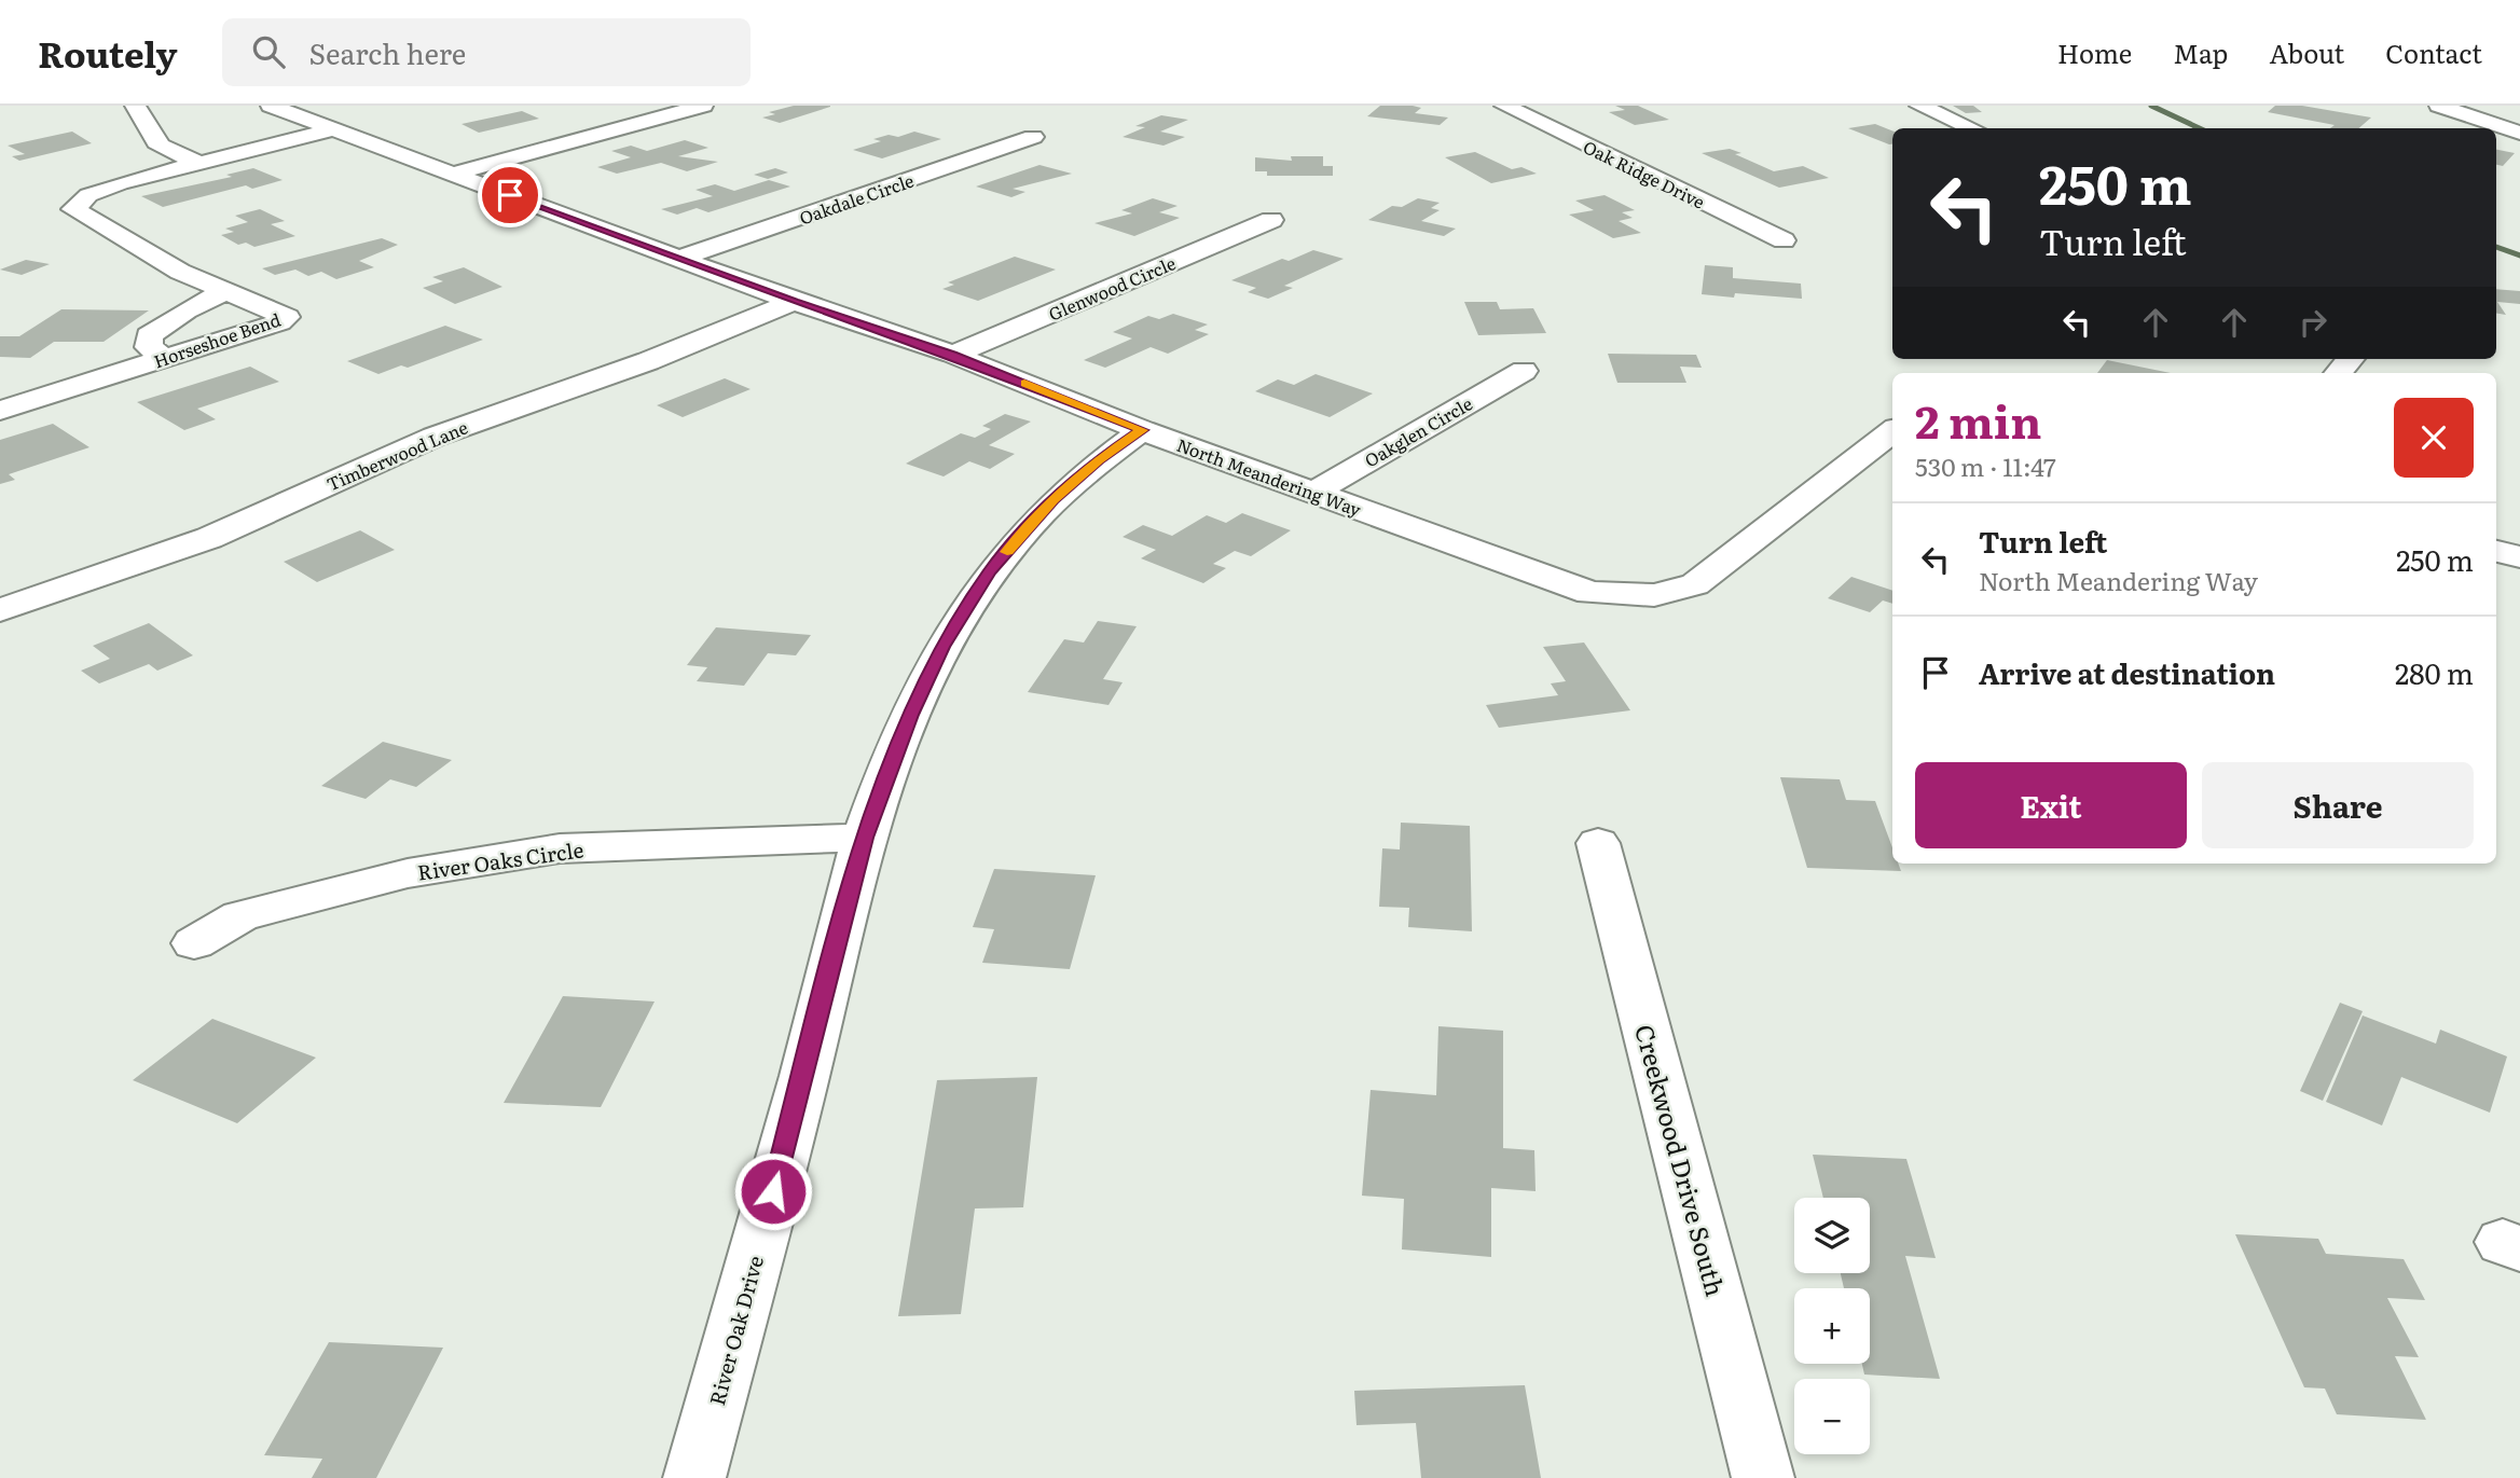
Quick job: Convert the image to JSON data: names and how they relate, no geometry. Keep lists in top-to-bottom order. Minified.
{"streets":{"street":["Oak Ridge Drive","Oakdale Circle","Glenwood Circle","Horseshoe Bend","Oakglen Circle","Timberwood Lane","North Meandering Way","River Oaks Circle","Creekwood Drive South","River Oak Drive"]},"crossings":[["Oakdale Circle","North Meandering Way"],["Glenwood Circle","North Meandering Way"],["Horseshoe Bend","North Meandering Way"],["Oakglen Circle","North Meandering Way"],["Timberwood Lane","North Meandering Way"],["North Meandering Way","River Oak Drive"],["River Oaks Circle","River Oak Drive"]],"page":{"header":"Routely","search":"Search here","nav":["Home","Map","About","Contact"],"turn":["250 m","Turn left"],"heading":["2 min","530 m · 11:47"],"list":[{"name":"Turn left","note":"North Meandering Way","value":"250 m"},{"name":"Arrive at destination","value":"280 m"}],"buttons":["Exit","Share"],"map_buttons":["+","−"]}}
